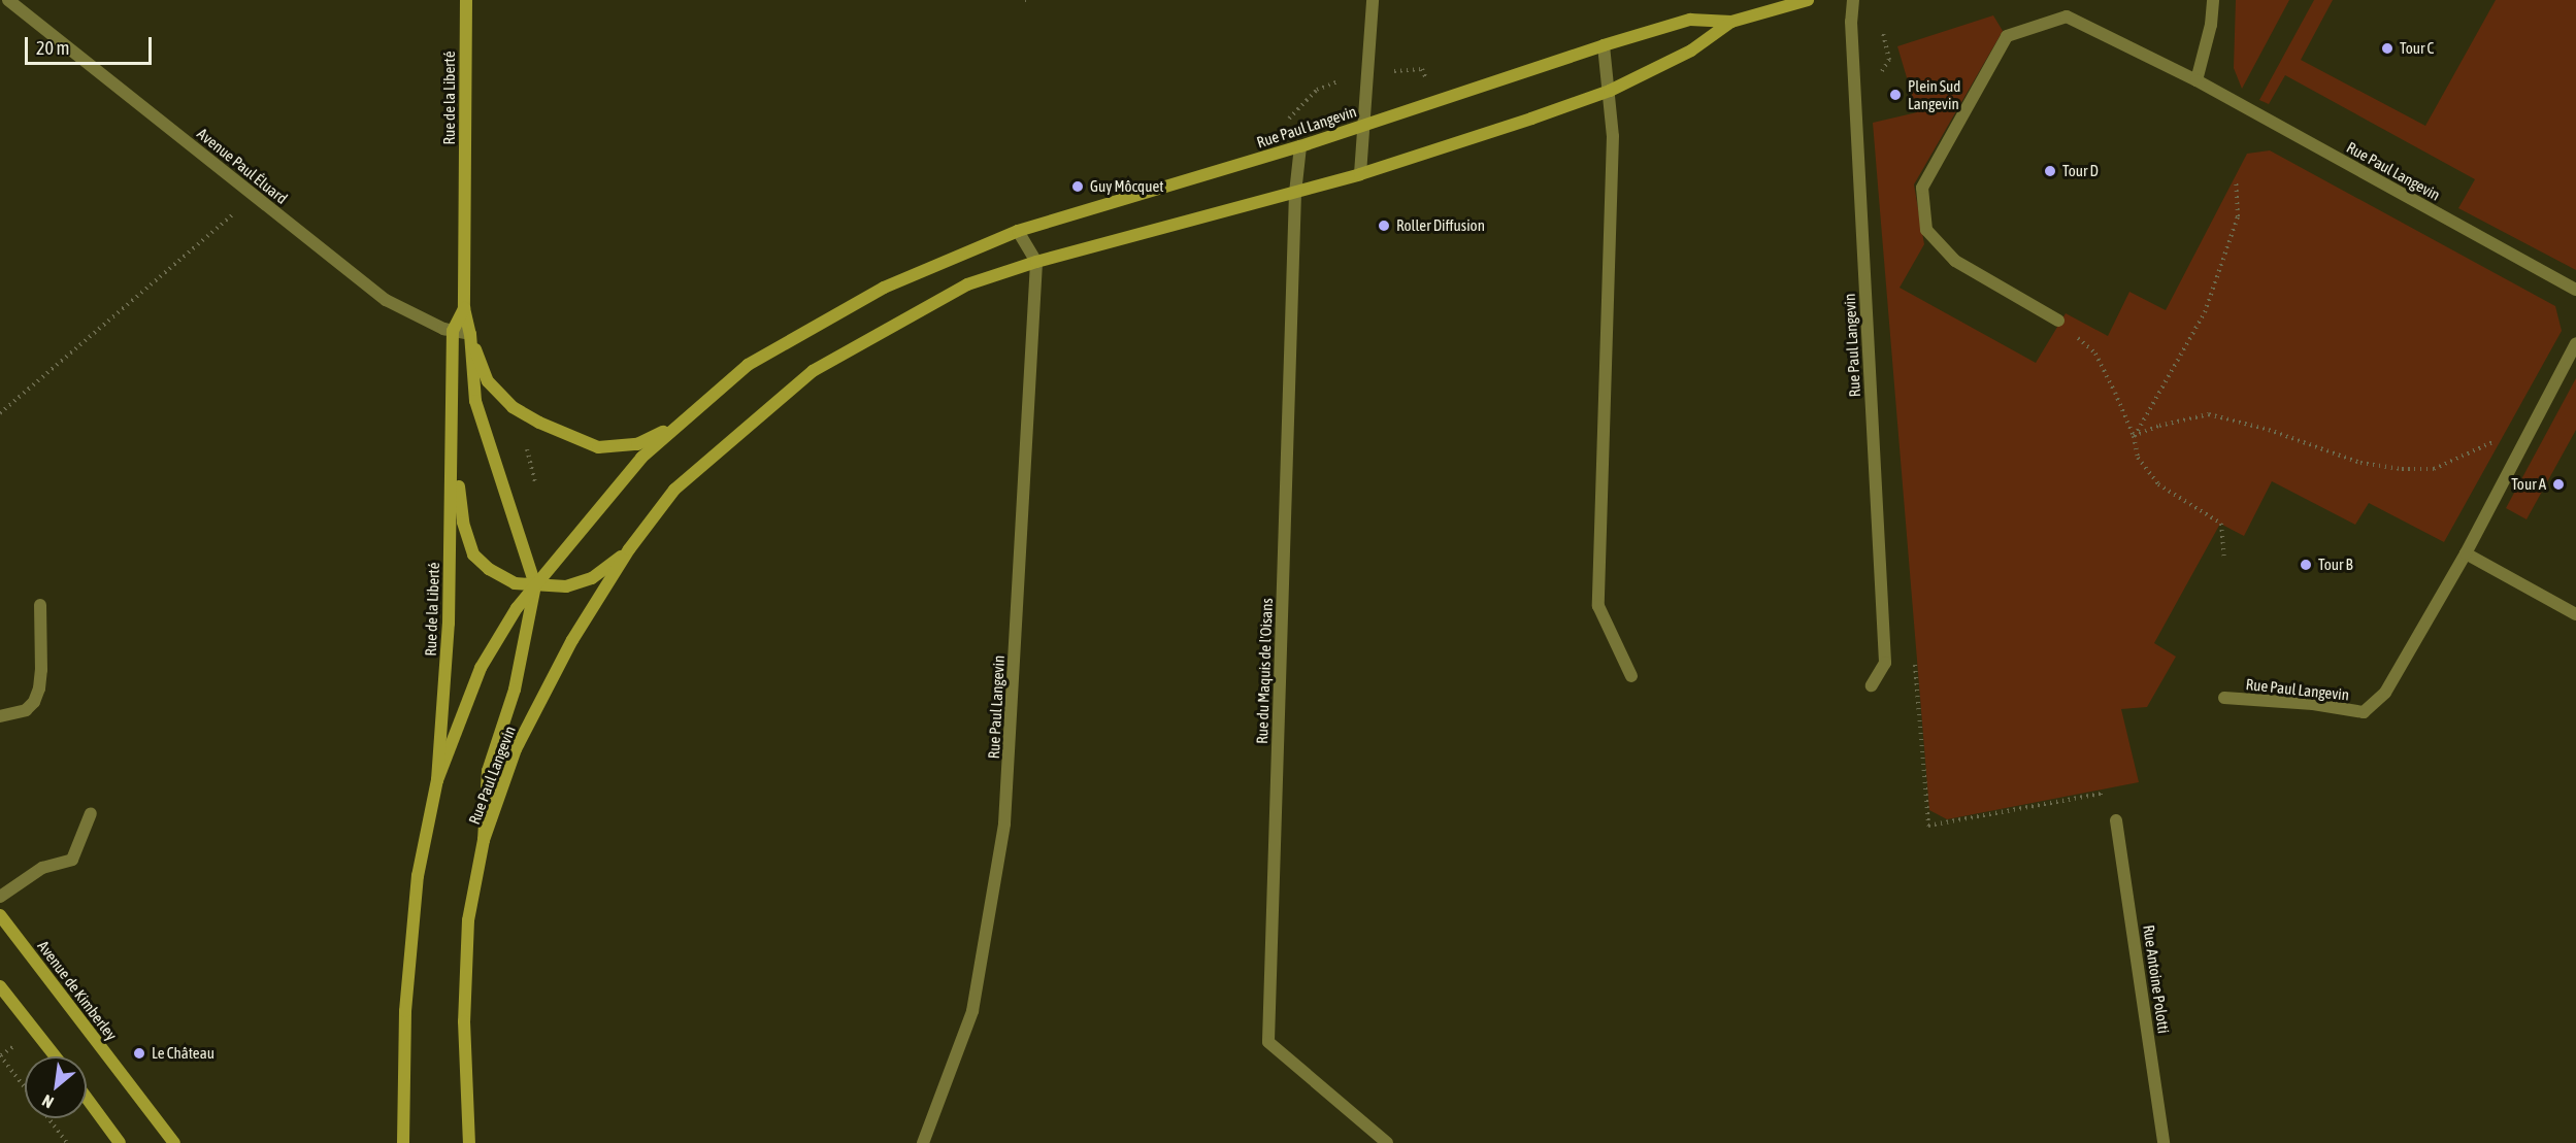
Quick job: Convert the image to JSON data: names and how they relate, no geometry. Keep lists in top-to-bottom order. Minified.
{"streets":{"street":["Rue de la Liberté","Rue Paul Langevin","Avenue Paul Éluard","Rue du Maquis de l'Oisans","Rue Antoine Polotti","Avenue de Kimberley"]},"crossings":[["Rue de la Liberté","Rue Paul Langevin"],["Rue de la Liberté","Avenue Paul Éluard"],["Rue Paul Langevin","Rue du Maquis de l'Oisans"]],"places":["Tour C","Plein Sud Langevin","Tour D","Guy Môcquet","Roller Diffusion","Tour A","Tour B","Le Château"],"scale_bar":"20 m","north":"bottom left"}
